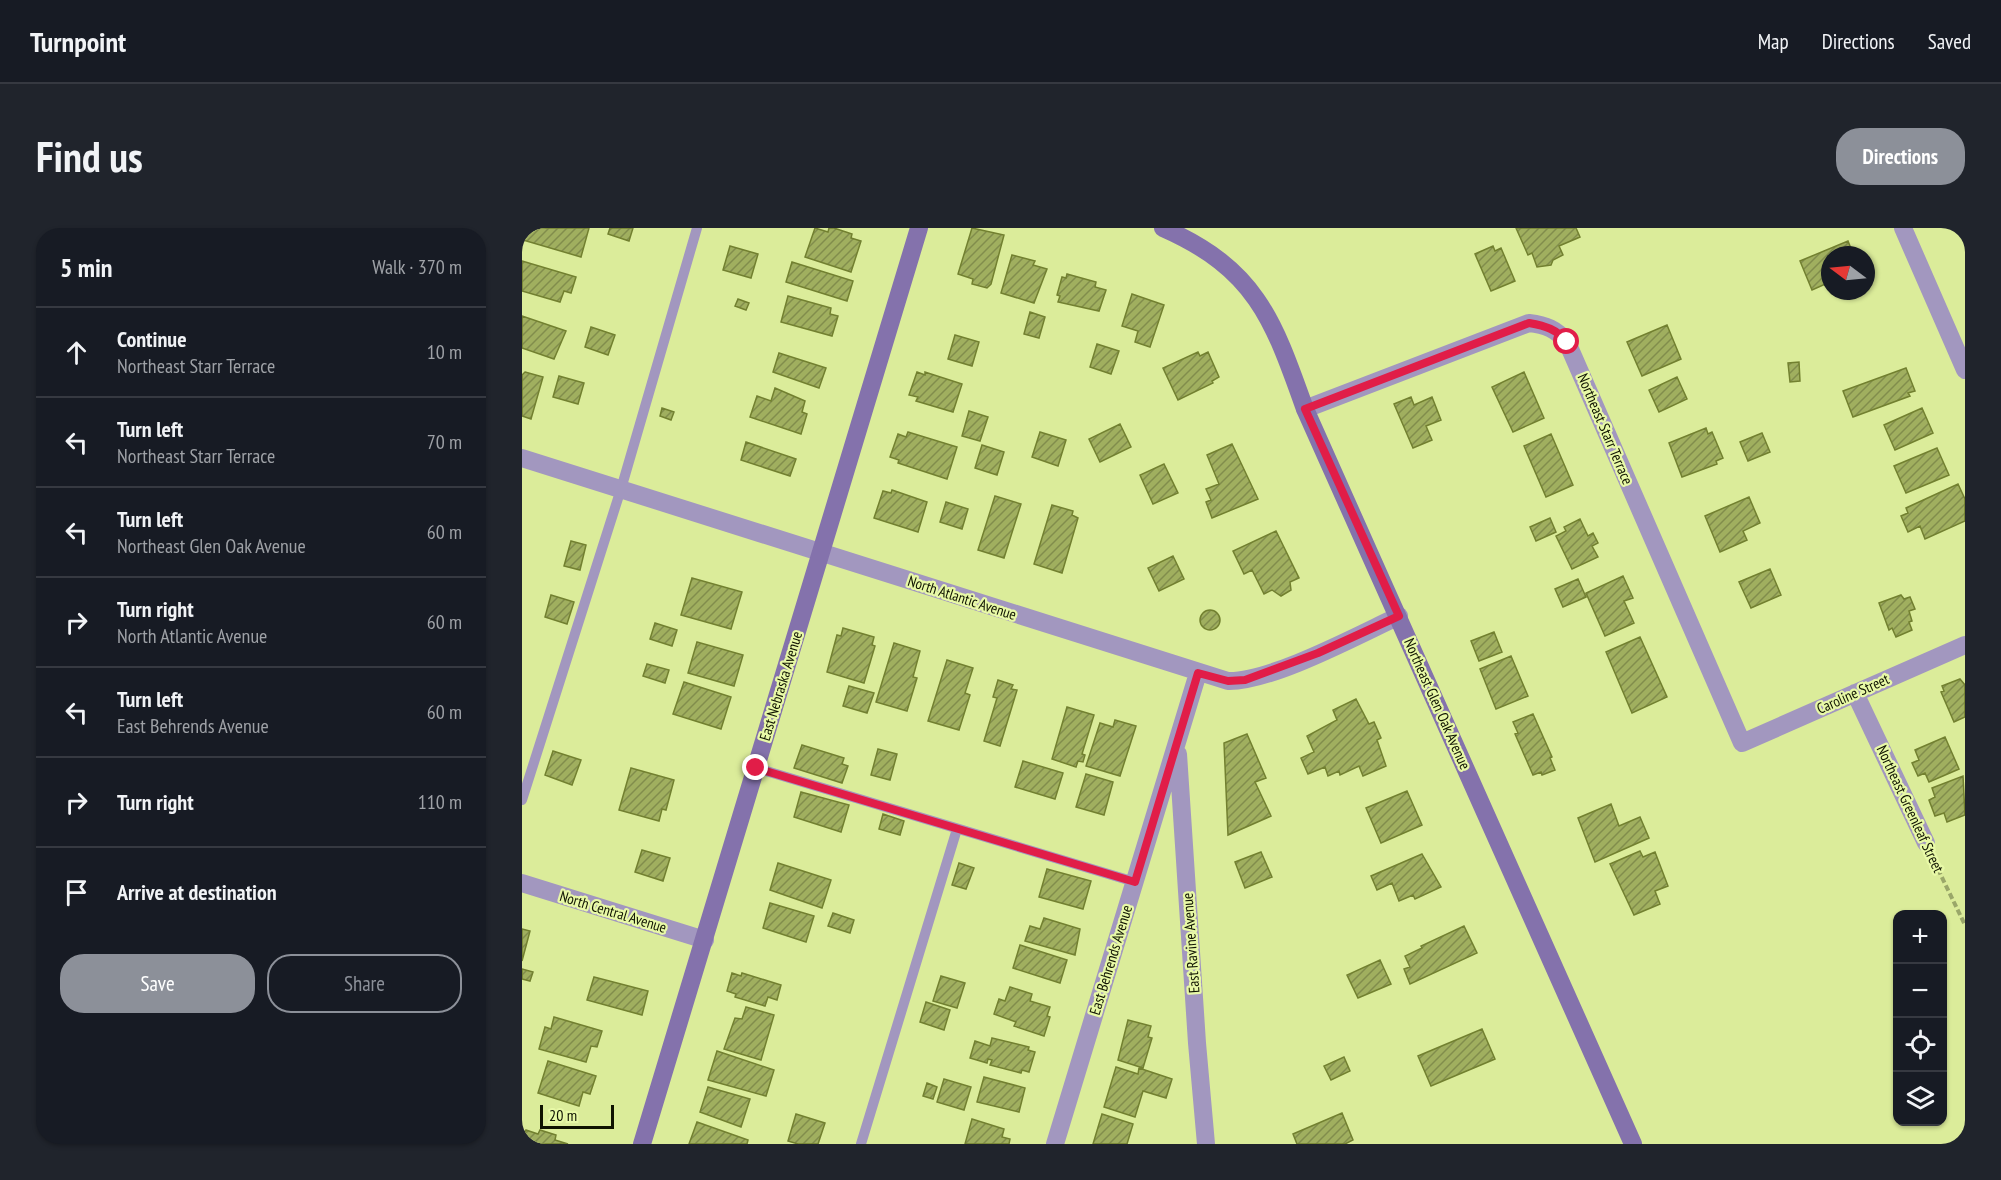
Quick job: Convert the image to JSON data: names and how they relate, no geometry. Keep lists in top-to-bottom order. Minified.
{"streets":{"street":["Northeast Starr Terrace","North Atlantic Avenue","East Nebraska Avenue","Caroline Street","Northeast Glen Oak Avenue","Northeast Greenleaf Street","North Central Avenue","East Ravine Avenue","East Behrends Avenue"]},"crossings":[["Northeast Starr Terrace","Caroline Street"],["Northeast Starr Terrace","Northeast Glen Oak Avenue"],["North Atlantic Avenue","East Nebraska Avenue"],["North Atlantic Avenue","Northeast Glen Oak Avenue"],["North Atlantic Avenue","East Behrends Avenue"],["East Nebraska Avenue","North Central Avenue"],["Caroline Street","Northeast Greenleaf Street"],["East Ravine Avenue","East Behrends Avenue"]],"scale_bar":"20 m","north":"left","page":{"header":"Turnpoint","nav":["Map","Directions","Saved"],"buttons":["Directions",["Save","Share"]],"title":"Find us","heading":["5 min","Walk · 370 m"],"list":[["Continue","Northeast Starr Terrace","10 m"],["Turn left","Northeast Starr Terrace","70 m"],["Turn left","Northeast Glen Oak Avenue","60 m"],["Turn right","North Atlantic Avenue","60 m"],["Turn left","East Behrends Avenue","60 m"],["Turn right","110 m"],"Arrive at destination"],"map_buttons":["+","−"],"scale":"20 m"}}
